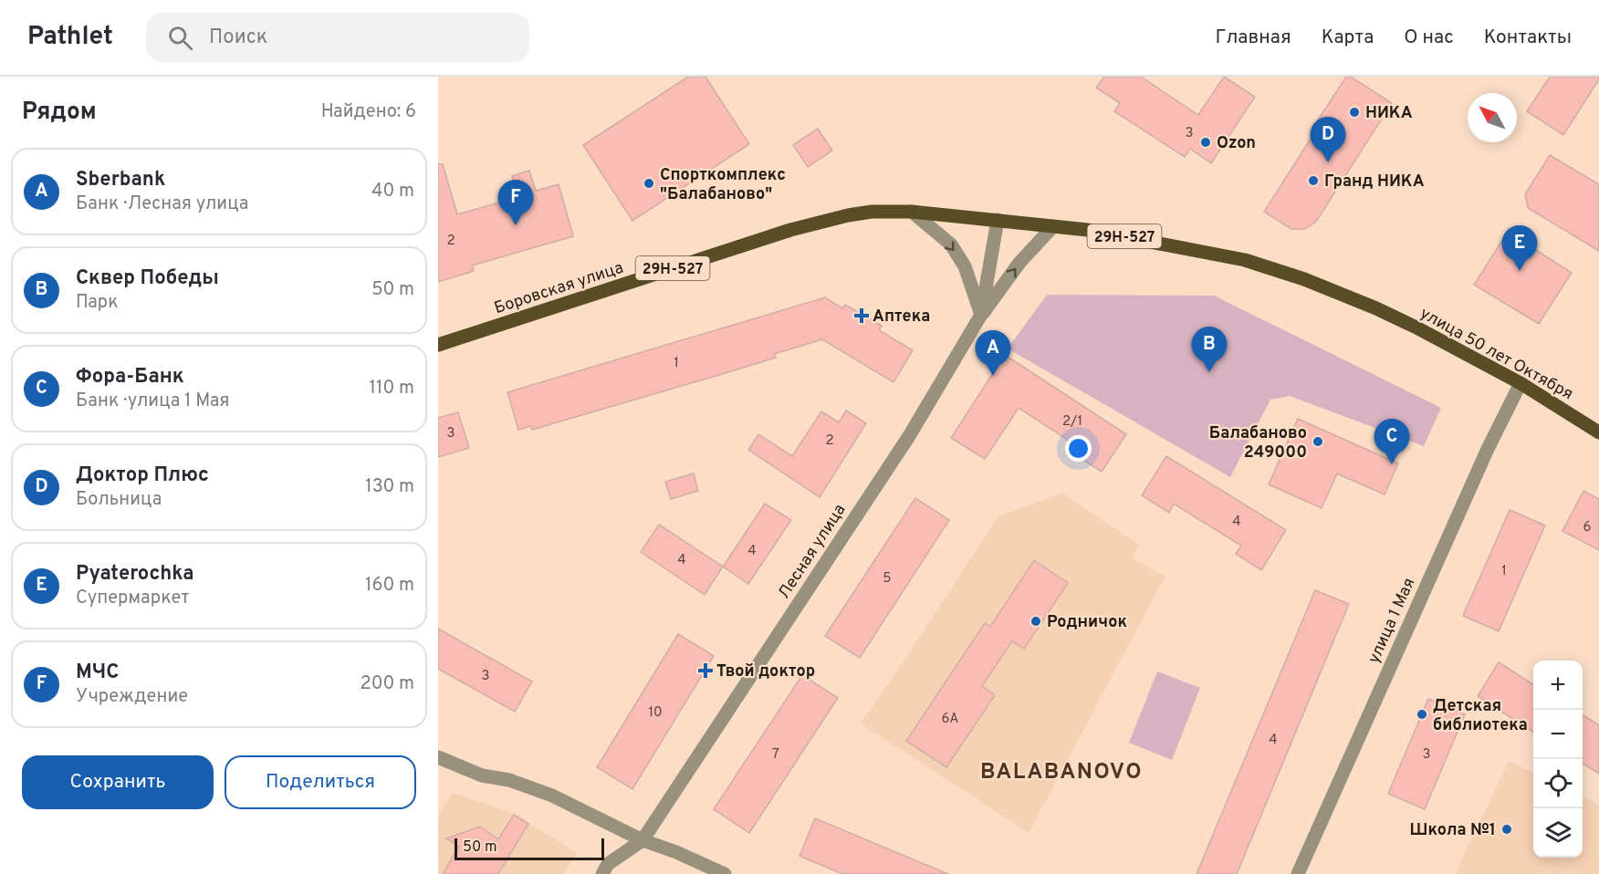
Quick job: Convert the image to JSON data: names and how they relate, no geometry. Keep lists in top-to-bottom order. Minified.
{"streets":{"main road":["29Н-527","Боровская улица","улица 50 лет Октября"],"street":["Лесная улица","улица 1 Мая"]},"crossings":[["29Н-527","Боровская улица"],["29Н-527","улица 50 лет Октября"],["29Н-527","Лесная улица"],["улица 50 лет Октября","улица 1 Мая"]],"districts":["BALABANOVO"],"places":{"other":["НИКА","Ozon","Гранд НИКА","Спорткомплекс \"Балабаново\"","Балабаново 249000","Родничок","Детская библиотека","Школа №1"],"health":["Аптека","Твой доктор"]},"house_numbers":["3","2","1","2/1","3","2","4","6","4","4","1","5","3","10","6А","4","7","3"],"scale_bar":"50 m","north":"top left","page":{"header":"Pathlet","search":"Поиск","nav":["Главная","Карта","О нас","Контакты"],"heading":["Рядом","Найдено: 6"],"pins":["D","F","E","B","A","C"],"list":[{"mark":"A","name":"Sberbank","note":"Банк · Лесная улица","value":"40 m"},{"mark":"B","name":"Сквер Победы","note":"Парк","value":"50 m"},{"mark":"C","name":"Фора-Банк","note":"Банк · улица 1 Мая","value":"110 m"},{"mark":"D","name":"Доктор Плюс","note":"Больница","value":"130 m"},{"mark":"E","name":"Pyaterochka","note":"Супермаркет","value":"160 m"},{"mark":"F","name":"МЧС","note":"Учреждение","value":"200 m"}],"map_buttons":["+","−"],"buttons":["Сохранить","Поделиться"],"scale":"50 m"}}
